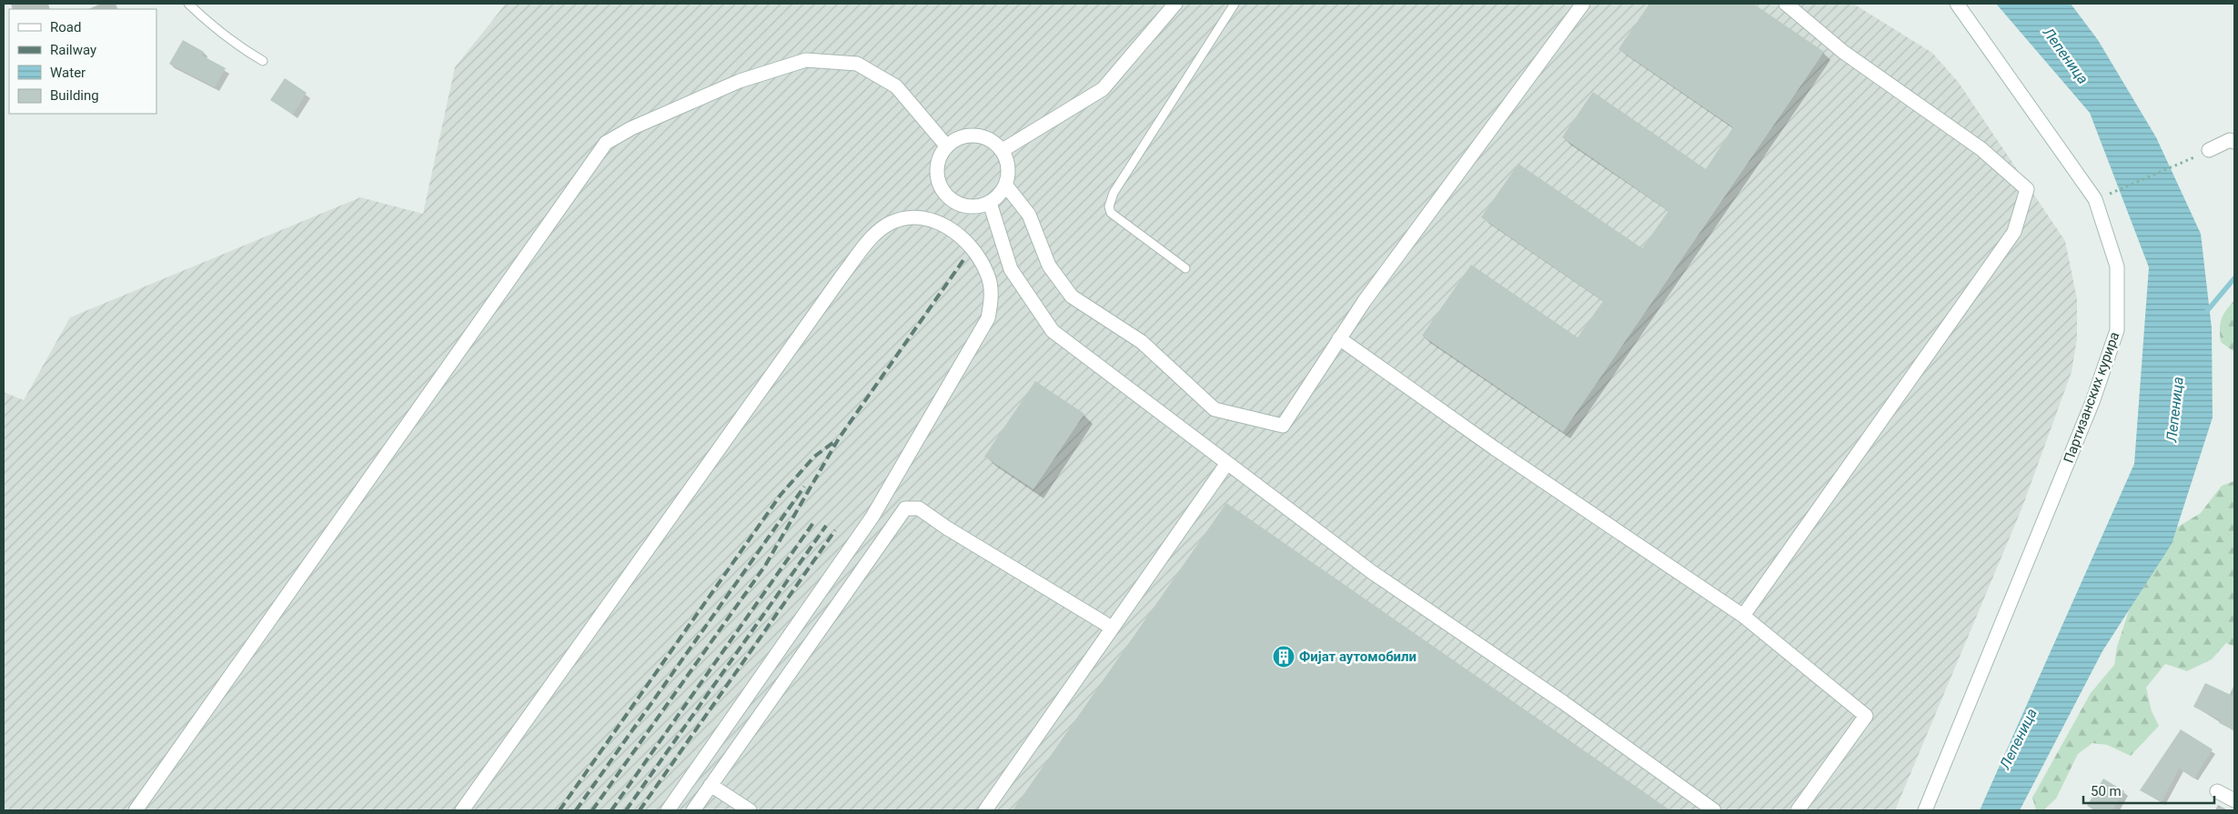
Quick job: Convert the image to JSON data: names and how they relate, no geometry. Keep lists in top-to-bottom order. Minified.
{"streets":{"street":["Партизанских курира"]},"water":["Лепеница"],"places":{"building":["Фијат аутомобили"]},"legend":["Road","Railway","Water","Building"],"scale_bar":"50 m"}
